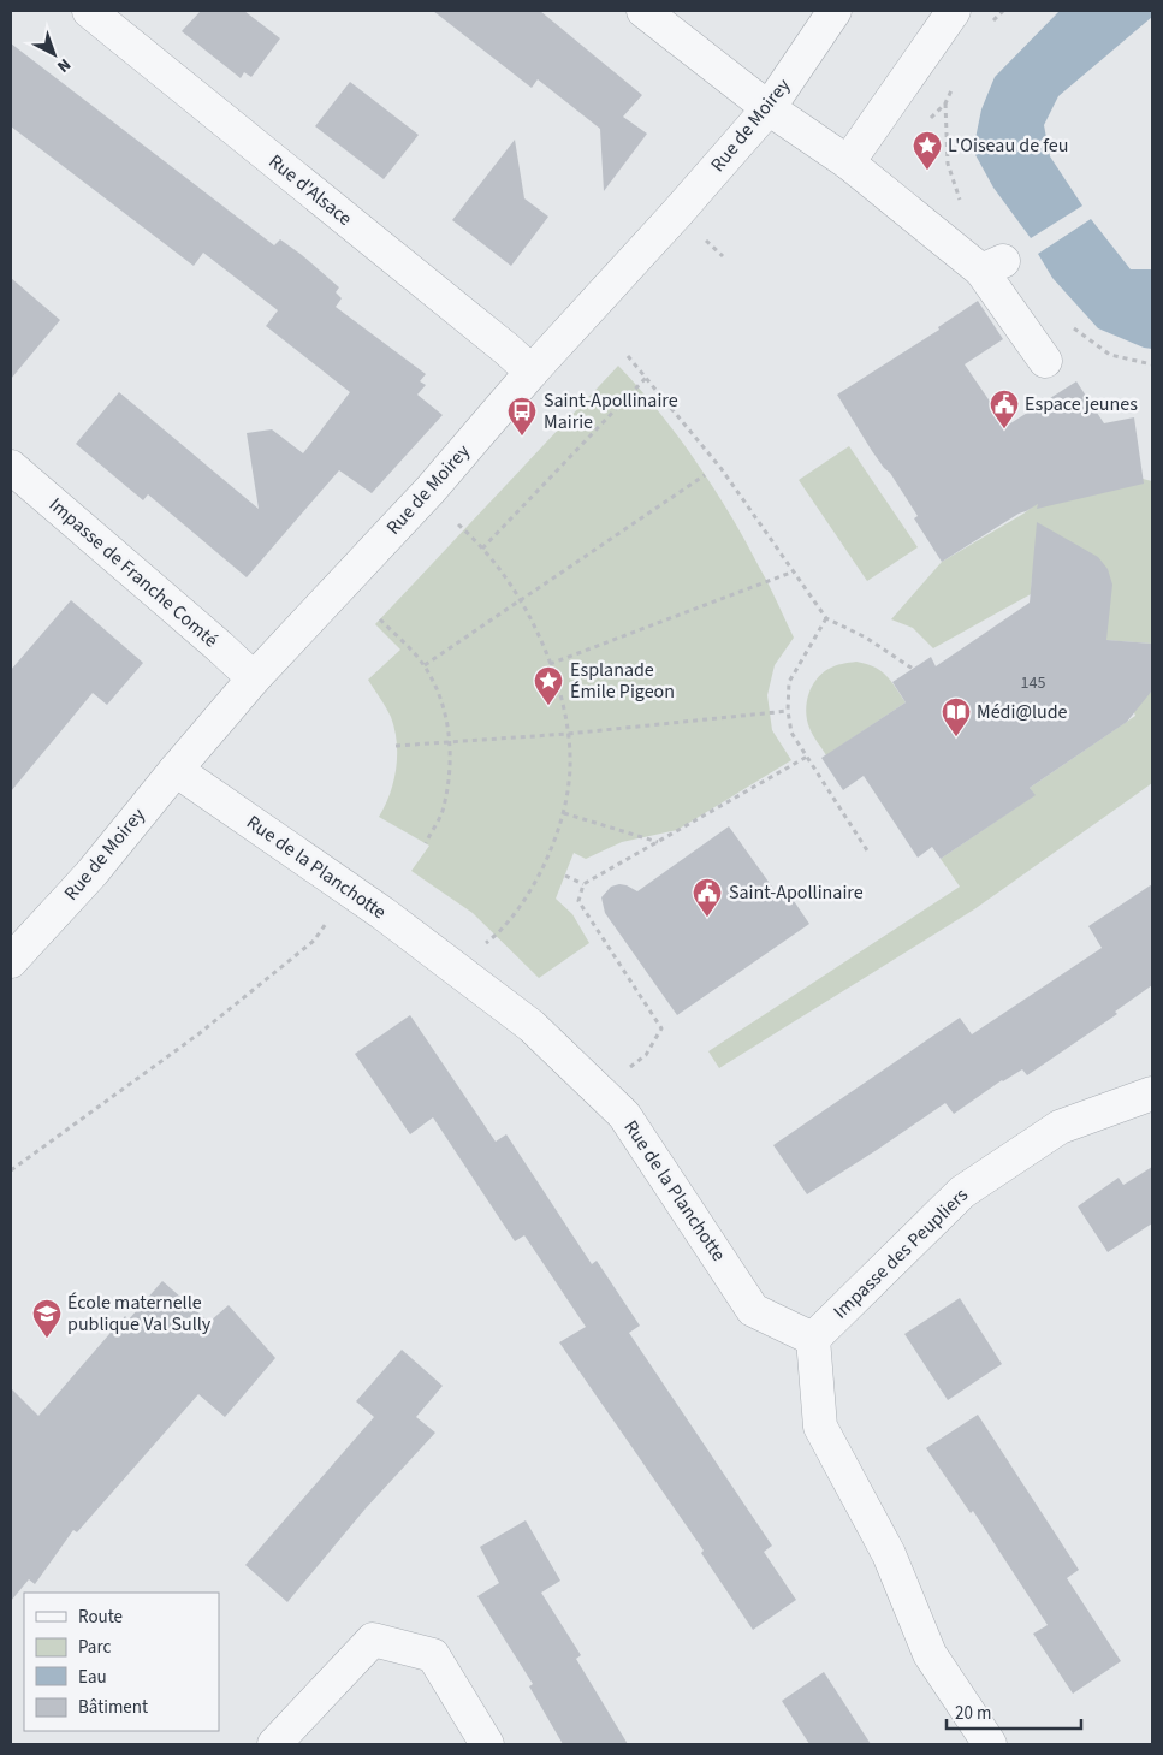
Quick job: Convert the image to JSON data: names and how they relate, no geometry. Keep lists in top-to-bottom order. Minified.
{"streets":{"street":["Rue de Moirey","Rue d'Alsace","Impasse de Franche Comté","Rue de la Planchotte","Impasse des Peupliers"]},"crossings":[["Rue de Moirey","Rue d'Alsace"],["Rue de Moirey","Impasse de Franche Comté"],["Rue de Moirey","Rue de la Planchotte"],["Rue de la Planchotte","Impasse des Peupliers"]],"places":{"place":["L'Oiseau de feu","Esplanade Émile Pigeon"],"public building":["Espace jeunes","Saint-Apollinaire"],"bus stop":["Saint-Apollinaire Mairie"],"library":["Médi@lude"],"school or university":["École maternelle publique Val Sully"]},"house_numbers":["145"],"legend":["Route","Parc","Eau","Bâtiment"],"scale_bar":"20 m","north":"bottom right"}
